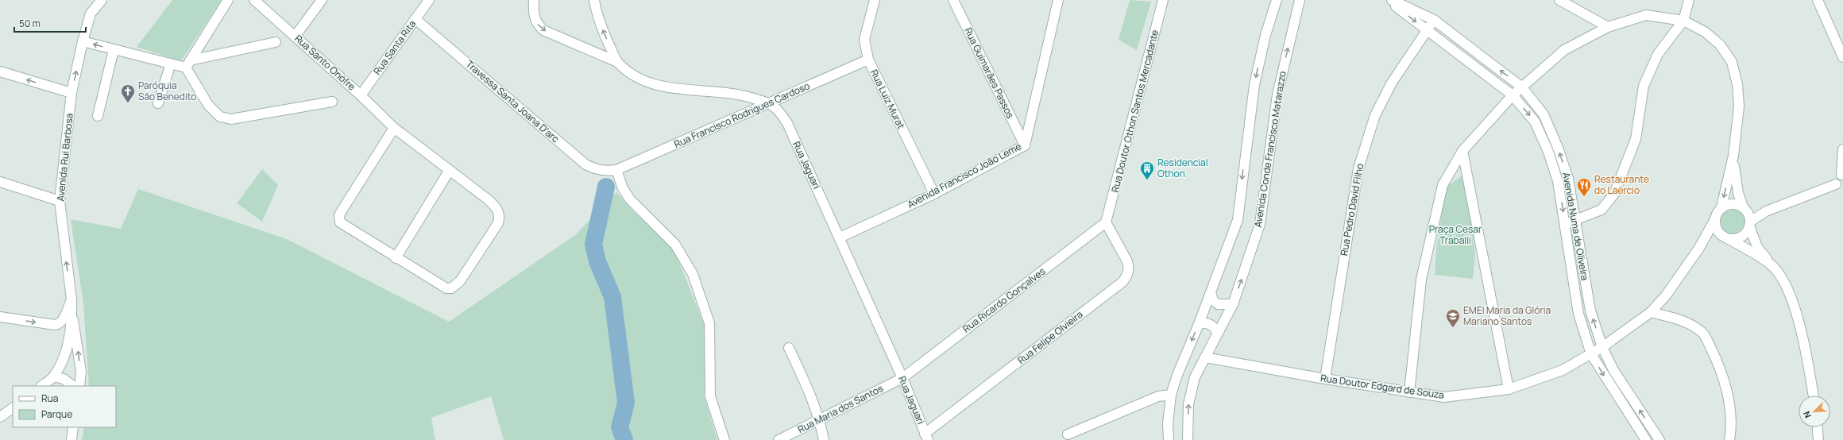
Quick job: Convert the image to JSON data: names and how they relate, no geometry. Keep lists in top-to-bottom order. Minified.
{"streets":{"street":["Rua Santa Rita","Rua Santo Onófre","Rua Guimarães Passos","Rua Luiz Murat","Travessa Santa Joana D'arc","Rua Doutor Othon Santos Mercadante","Rua Francisco Rodrigues Cardoso","Avenida Conde Francisco Matarazzo","Avenida Rui Barbosa","Rua Jaguari","Avenida Francisco João Leme","Rua Pedro David Filho","Avenida Numa de Oliveira","Rua Ricardo Gonçalves","Rua Felipe Olvieira","Rua Doutor Edgard de Souza","Rua Maria dos Santos"]},"crossings":[["Rua Santa Rita","Rua Santo Onófre"],["Rua Santa Rita","Travessa Santa Joana D'arc"],["Rua Guimarães Passos","Avenida Francisco João Leme"],["Rua Luiz Murat","Rua Francisco Rodrigues Cardoso"],["Rua Luiz Murat","Avenida Francisco João Leme"],["Travessa Santa Joana D'arc","Rua Francisco Rodrigues Cardoso"],["Rua Doutor Othon Santos Mercadante","Rua Ricardo Gonçalves"],["Rua Doutor Othon Santos Mercadante","Rua Felipe Olvieira"],["Rua Francisco Rodrigues Cardoso","Rua Jaguari"],["Avenida Conde Francisco Matarazzo","Rua Doutor Edgard de Souza"],["Rua Jaguari","Avenida Francisco João Leme"],["Rua Jaguari","Rua Ricardo Gonçalves"],["Rua Jaguari","Rua Felipe Olvieira"],["Rua Jaguari","Rua Maria dos Santos"],["Rua Pedro David Filho","Avenida Numa de Oliveira"],["Rua Pedro David Filho","Rua Doutor Edgard de Souza"],["Avenida Numa de Oliveira","Rua Doutor Edgard de Souza"],["Rua Ricardo Gonçalves","Rua Felipe Olvieira"],["Rua Ricardo Gonçalves","Rua Maria dos Santos"]],"parks":["Praça Cesar Traballi"],"places":{"church":["Paróquia São Benedito"],"building":["Residencial Othon"],"restaurant":["Restaurante do Laércio"],"school or university":["EMEI Maria da Glória Mariano Santos"]},"legend":["Rua","Parque"],"scale_bar":"50 m","north":"bottom left"}
